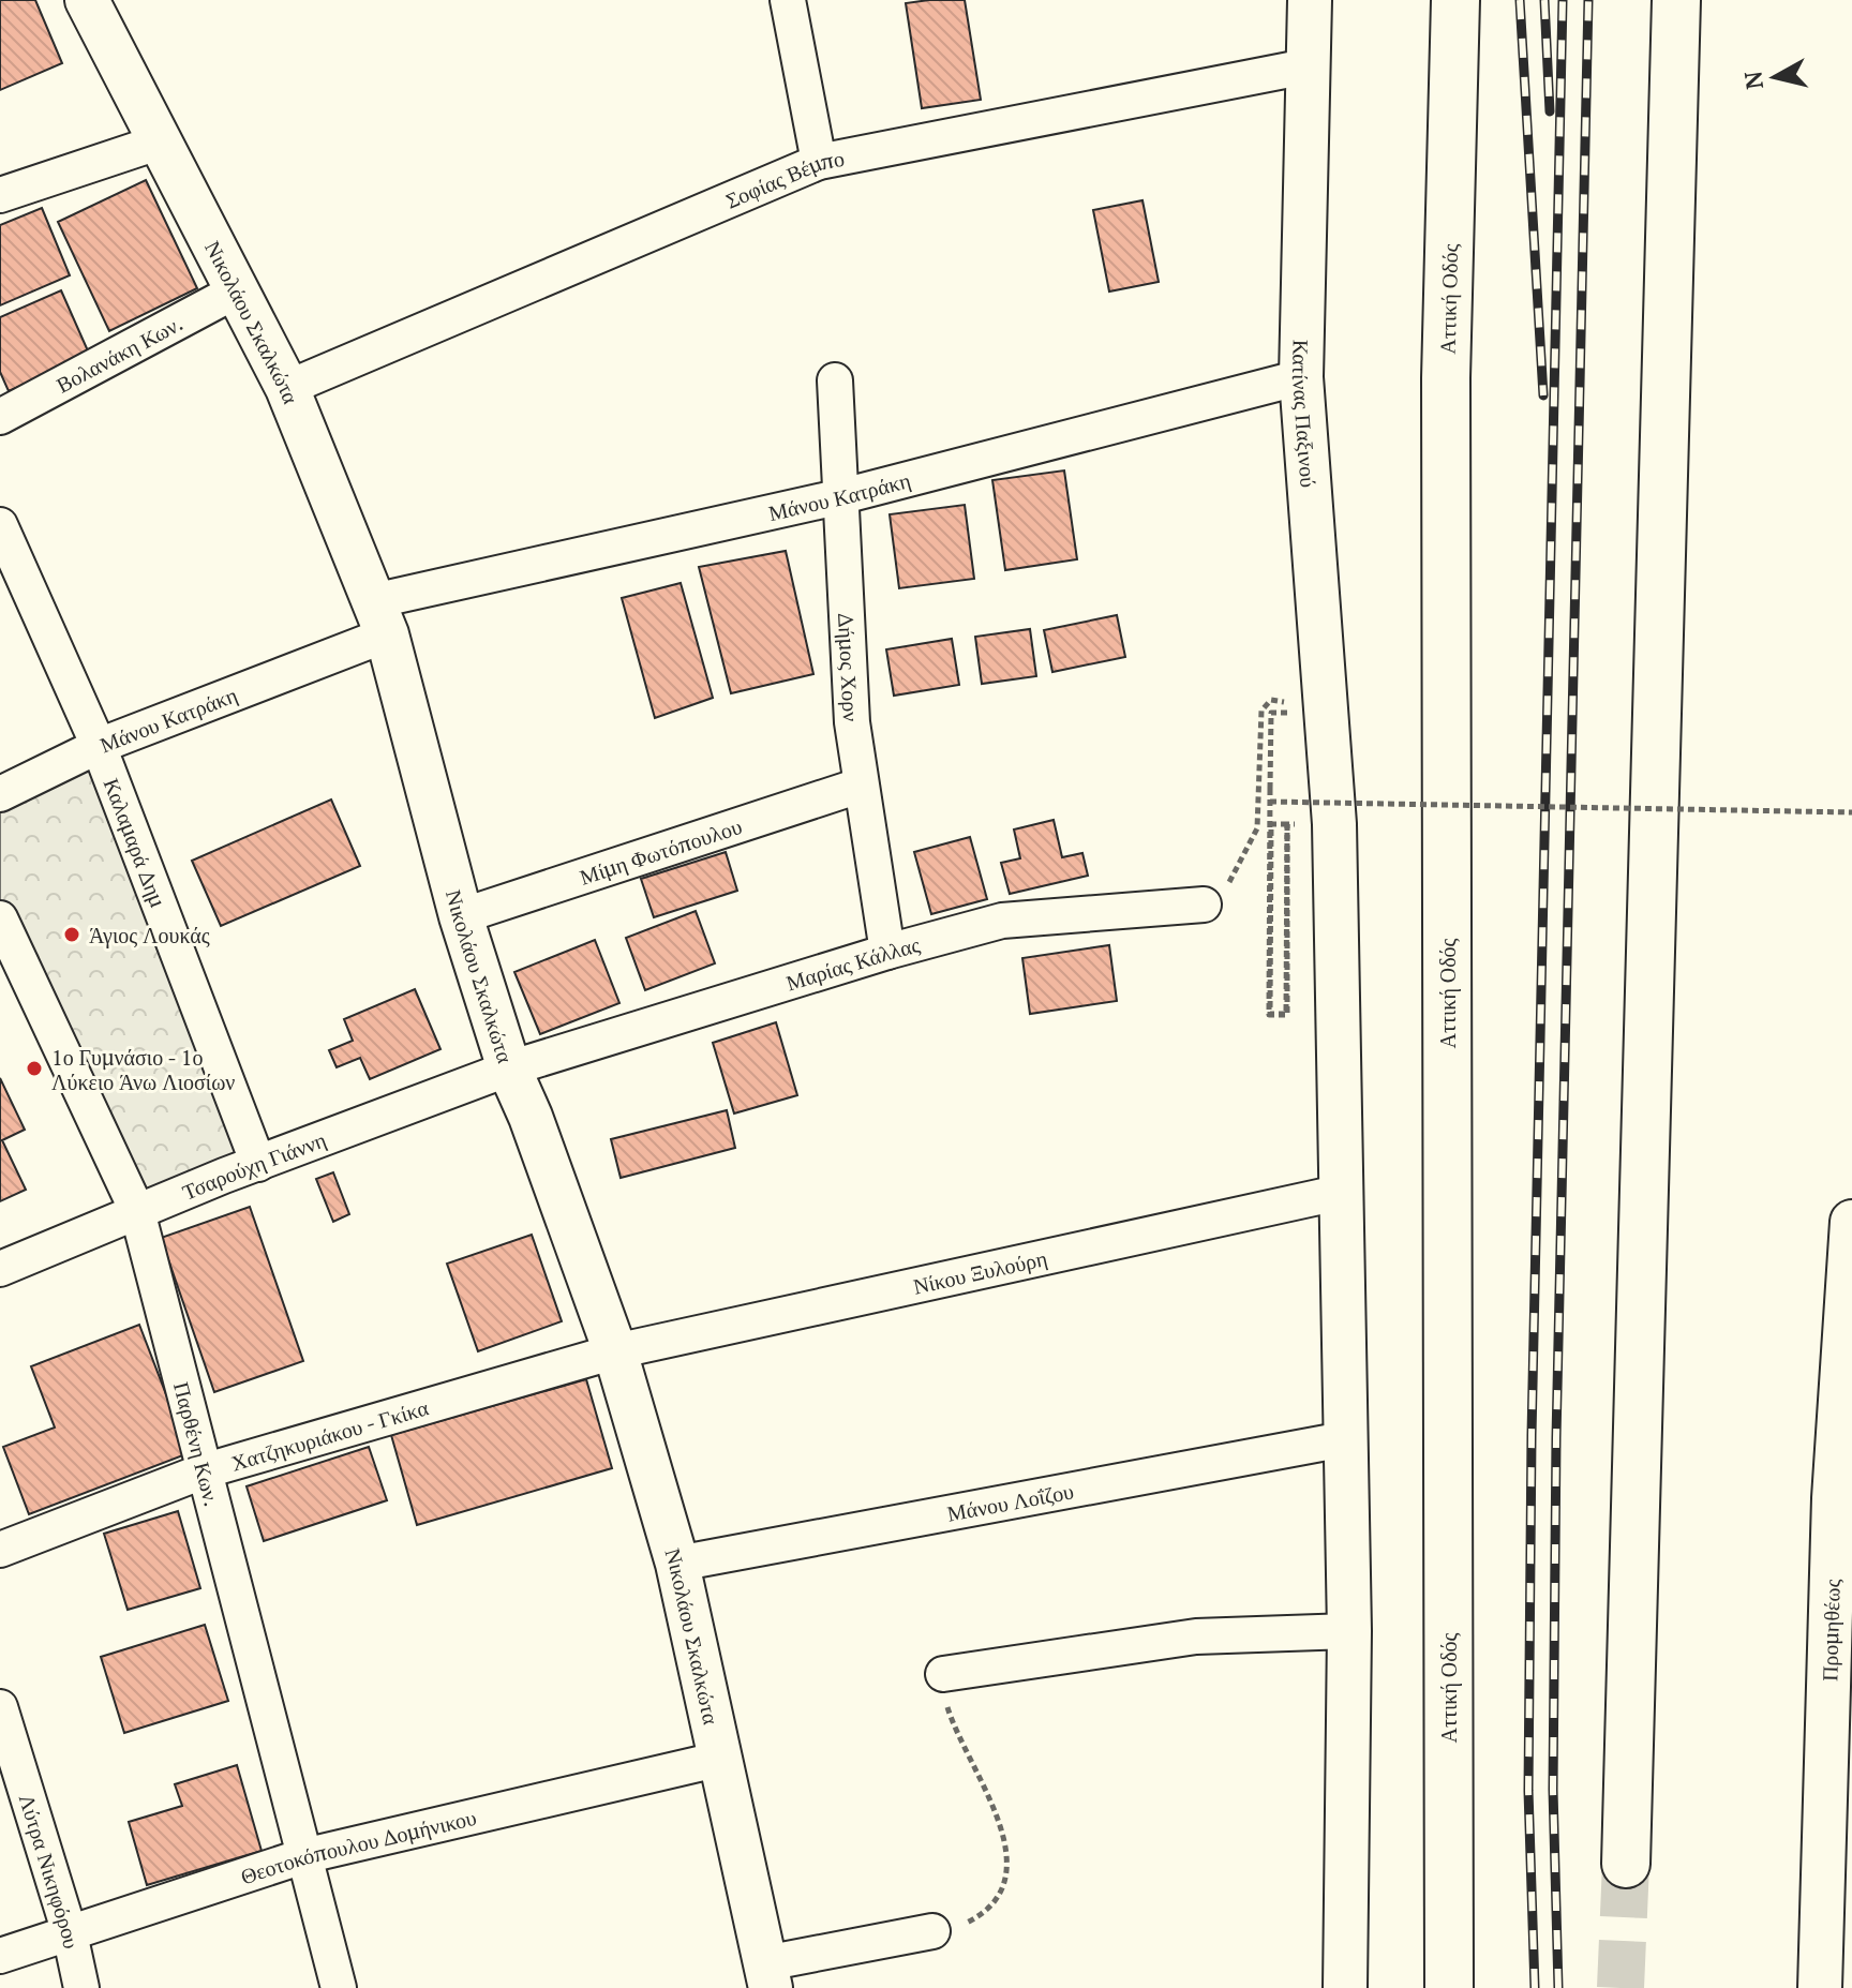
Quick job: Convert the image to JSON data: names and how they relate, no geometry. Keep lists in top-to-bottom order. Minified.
{"streets":{"highway":["Αττική Οδός"],"street":["Σοφίας Βέμπο","Νικολάου Σκαλκώτα","Βολανάκη Κων.","Κατίνας Παξινού","Μάνου Κατράκη","Δήμος Χορν","Καλαμαρά Δημ","Μίμη Φωτόπουλου","Μαρίας Κάλλας","Τσαρούχη Γιάννη","Νίκου Ξυλούρη","Χατζηκυριάκου - Γκίκα","Παρθένη Κων.","Μάνου Λοΐζου","Προμηθέως","Θεοτοκόπουλου Δομήνικου","Λύτρα Νικηφόρου"]},"crossings":[["Σοφίας Βέμπο","Νικολάου Σκαλκώτα"],["Σοφίας Βέμπο","Κατίνας Παξινού"],["Νικολάου Σκαλκώτα","Βολανάκη Κων."],["Νικολάου Σκαλκώτα","Μάνου Κατράκη"],["Νικολάου Σκαλκώτα","Μίμη Φωτόπουλου"],["Νικολάου Σκαλκώτα","Μαρίας Κάλλας"],["Νικολάου Σκαλκώτα","Τσαρούχη Γιάννη"],["Νικολάου Σκαλκώτα","Νίκου Ξυλούρη"],["Νικολάου Σκαλκώτα","Χατζηκυριάκου - Γκίκα"],["Νικολάου Σκαλκώτα","Μάνου Λοΐζου"],["Νικολάου Σκαλκώτα","Θεοτοκόπουλου Δομήνικου"],["Κατίνας Παξινού","Μάνου Κατράκη"],["Κατίνας Παξινού","Νίκου Ξυλούρη"],["Κατίνας Παξινού","Μάνου Λοΐζου"],["Μάνου Κατράκη","Δήμος Χορν"],["Μάνου Κατράκη","Καλαμαρά Δημ"],["Δήμος Χορν","Μίμη Φωτόπουλου"],["Δήμος Χορν","Μαρίας Κάλλας"],["Καλαμαρά Δημ","Τσαρούχη Γιάννη"],["Μαρίας Κάλλας","Τσαρούχη Γιάννη"],["Τσαρούχη Γιάννη","Παρθένη Κων."],["Νίκου Ξυλούρη","Χατζηκυριάκου - Γκίκα"],["Χατζηκυριάκου - Γκίκα","Παρθένη Κων."],["Παρθένη Κων.","Θεοτοκόπουλου Δομήνικου"],["Θεοτοκόπουλου Δομήνικου","Λύτρα Νικηφόρου"]],"places":["Άγιος Λουκάς","1ο Γυμνάσιο - 1ο Λύκειο Άνω Λιοσίων"],"north":"left"}
